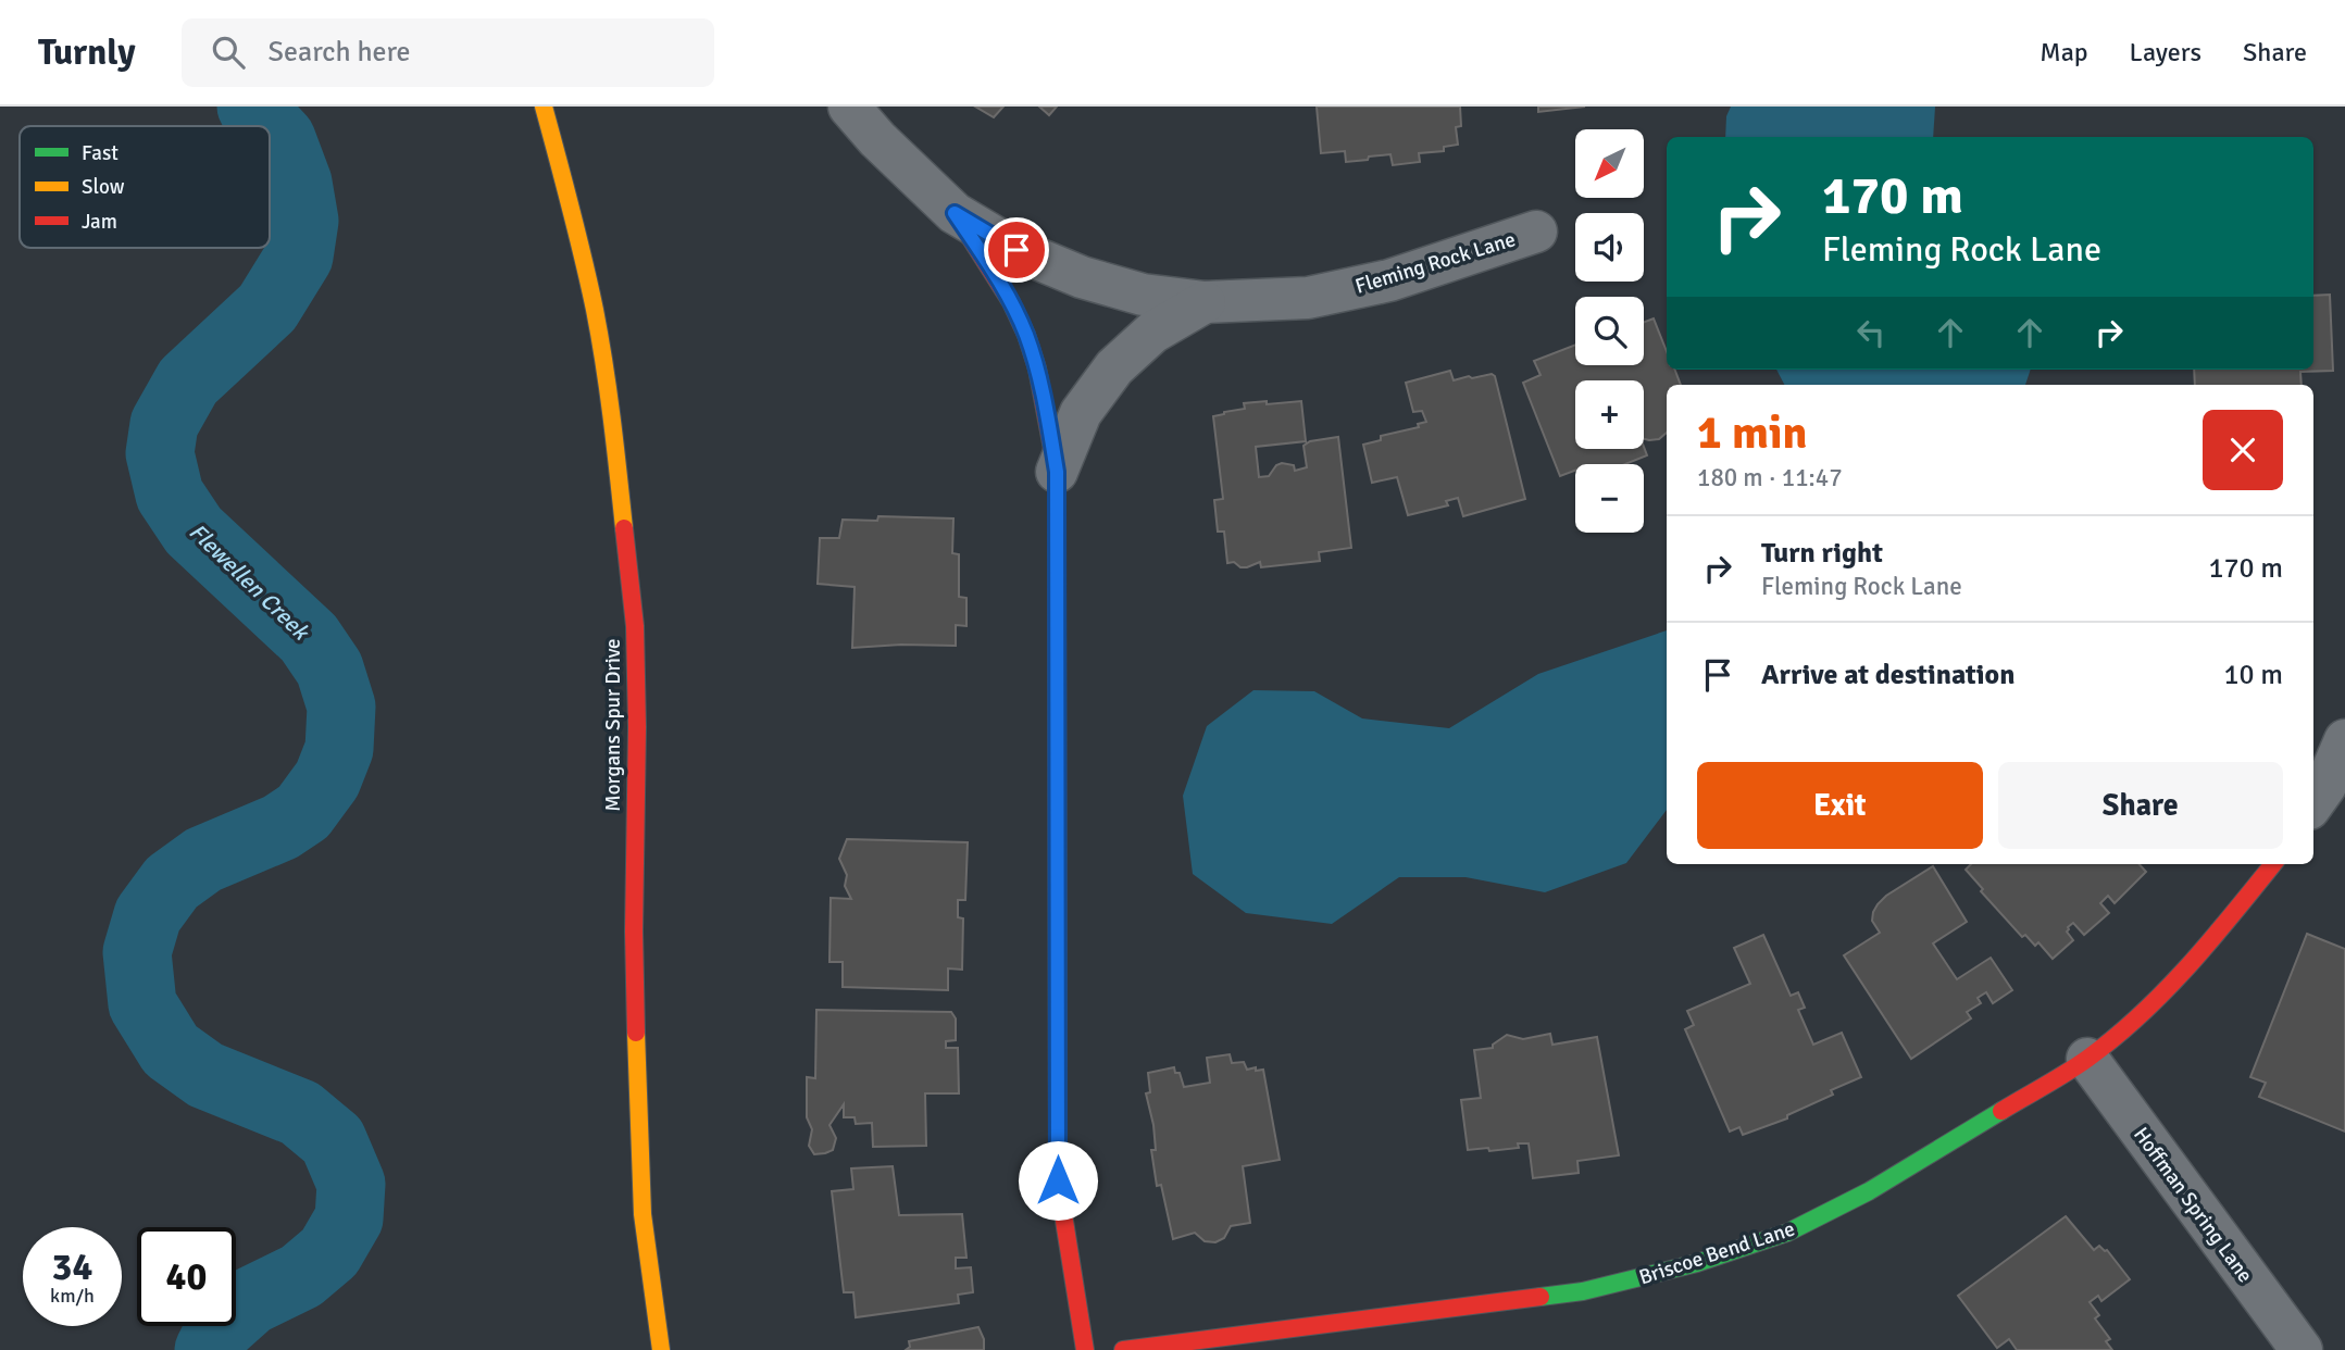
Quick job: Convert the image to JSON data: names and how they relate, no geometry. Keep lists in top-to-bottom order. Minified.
{"streets":{"street":["Fleming Rock Lane","Morgans Spur Drive","Hoffman Spring Lane","Briscoe Bend Lane"]},"crossings":[["Hoffman Spring Lane","Briscoe Bend Lane"]],"water":["Flewellen Creek"],"legend":["Fast","Slow","Jam"],"north":"bottom left","page":{"header":"Turnly","search":"Search here","nav":["Map","Layers","Share"],"map_buttons":["+","−"],"turn":["170 m","Fleming Rock Lane"],"heading":["1 min","180 m · 11:47"],"list":[{"name":"Turn right","note":"Fleming Rock Lane","value":"170 m"},{"name":"Arrive at destination","value":"10 m"}],"buttons":["Exit","Share"],"speed":"34 km/h","limit":"40"}}
